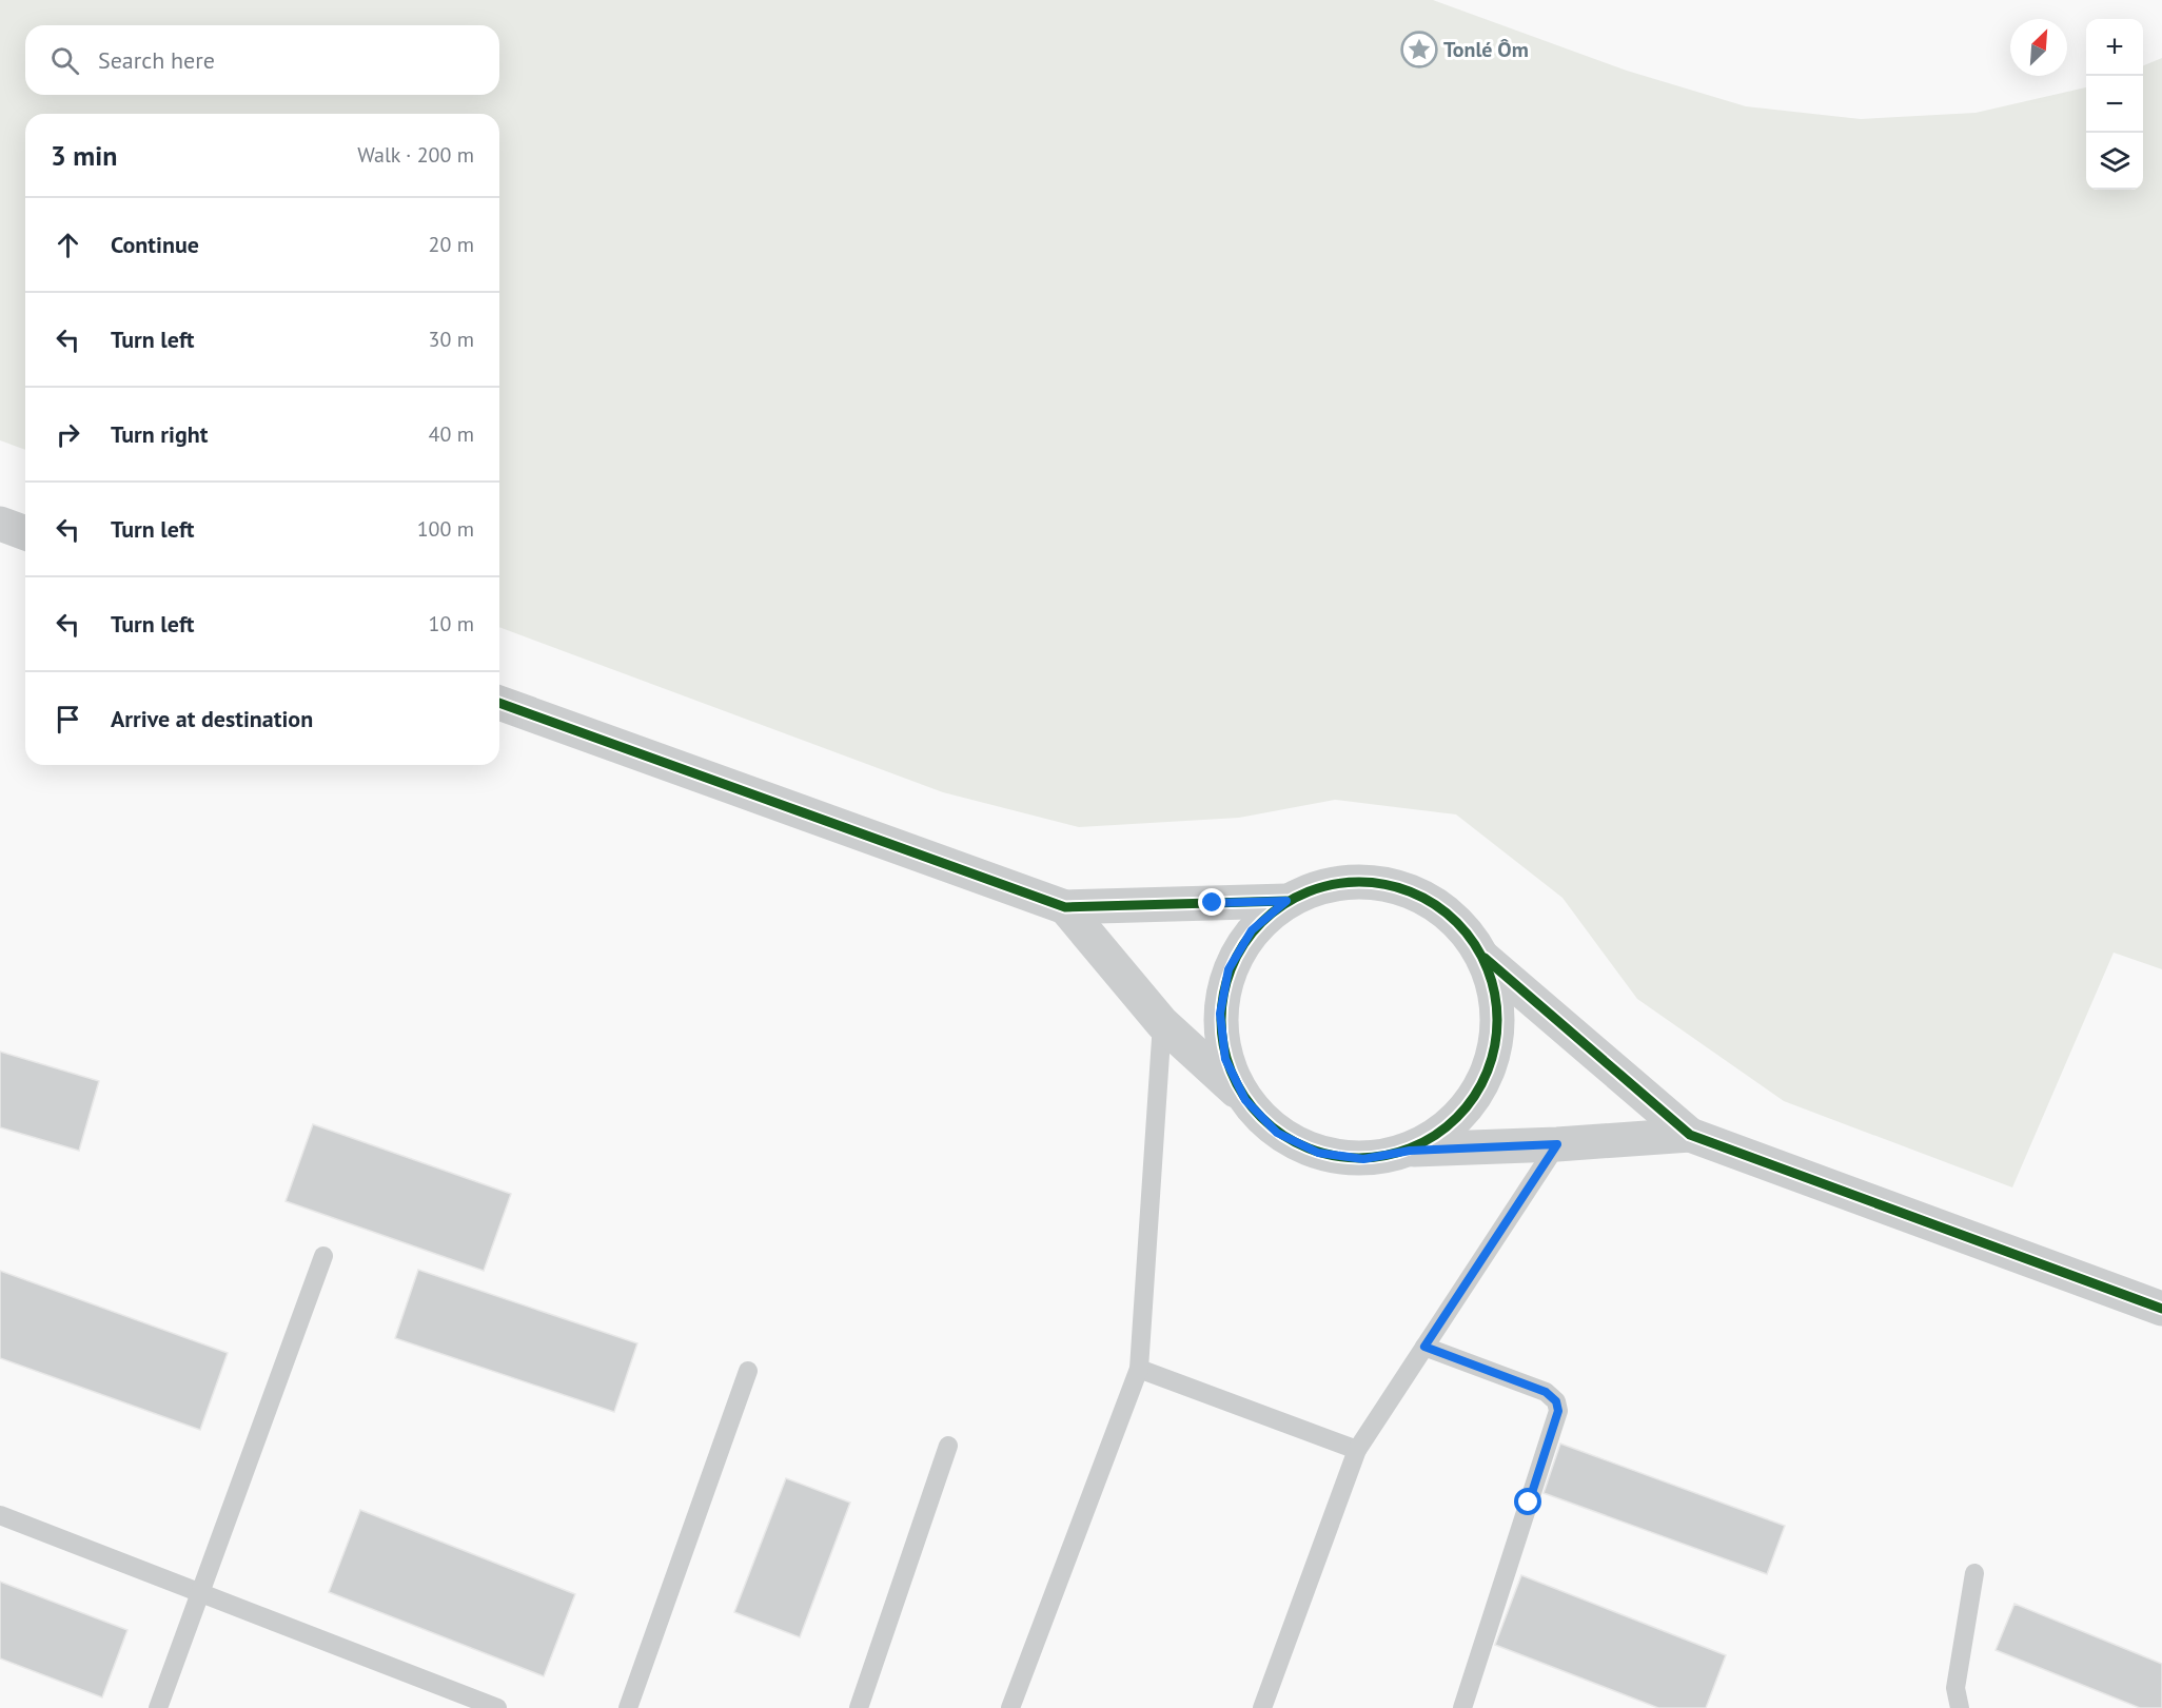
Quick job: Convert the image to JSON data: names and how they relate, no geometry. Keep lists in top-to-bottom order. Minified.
{"places":{"place":["Tonlé Ôm"]},"north":"top right","page":{"map_buttons":["+","−"],"search":"Search here","heading":["3 min","Walk · 200 m"],"list":[["Continue","20 m"],["Turn left","30 m"],["Turn right","40 m"],["Turn left","100 m"],["Turn left","10 m"],"Arrive at destination"]}}
